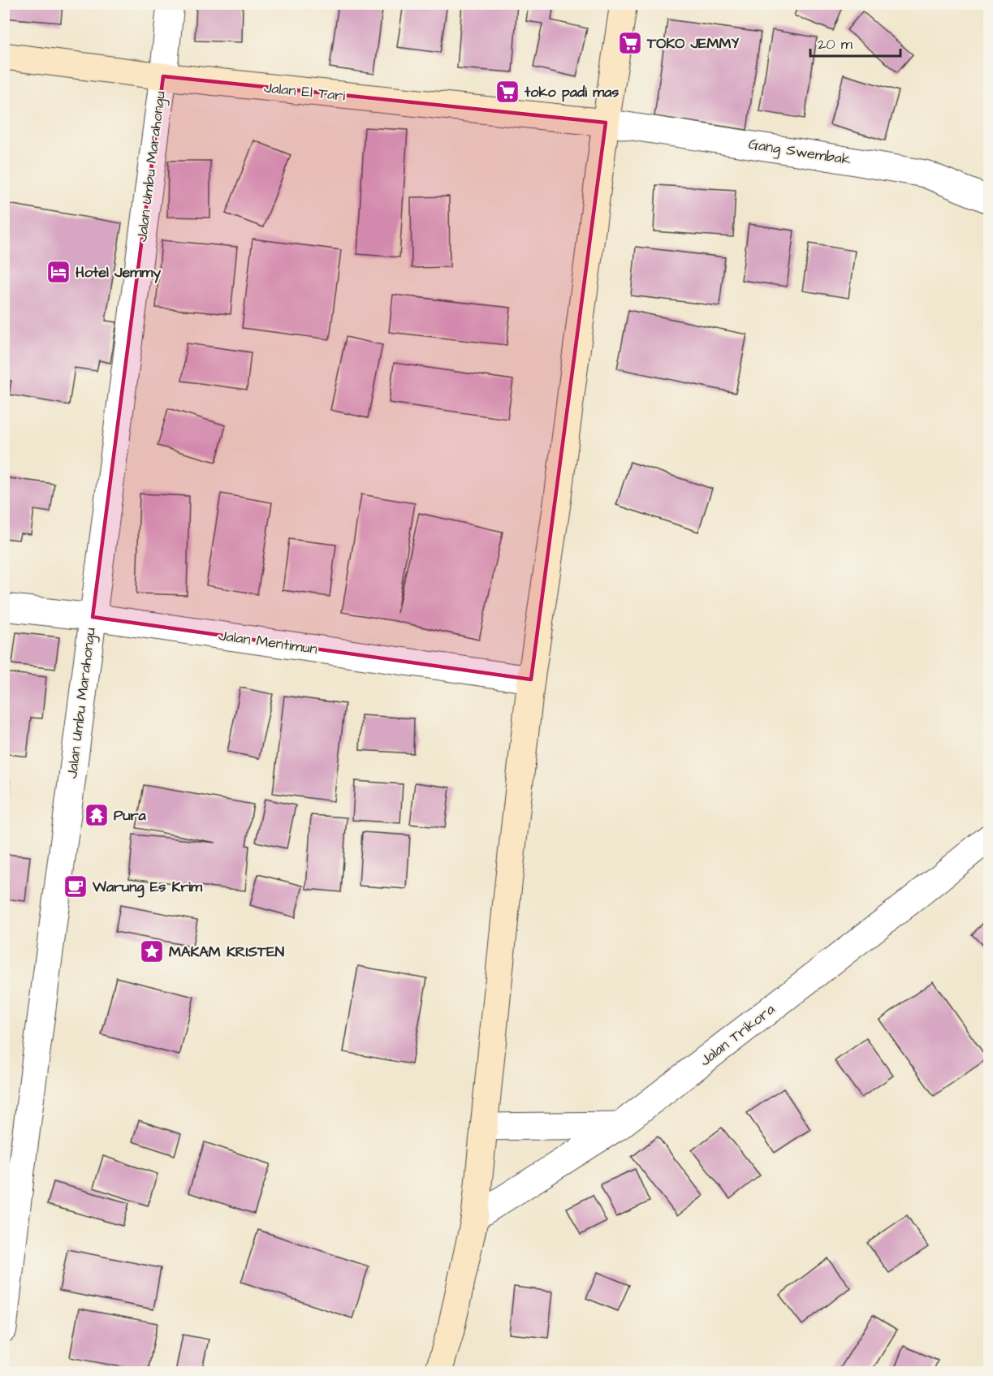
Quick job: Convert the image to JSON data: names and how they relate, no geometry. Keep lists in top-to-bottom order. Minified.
{"streets":{"street":["Jalan El Tari","Gang Swembak","Jalan Umbu Marahongu","Jalan Mentimun","Jalan Trikora"]},"crossings":[["Jalan El Tari","Gang Swembak"],["Jalan El Tari","Jalan Umbu Marahongu"],["Jalan Umbu Marahongu","Jalan Mentimun"]],"places":{"supermarket":["TOKO JEMMY","toko padi mas"],"hotel":["Hotel Jemmy"],"temple":["Pura"],"cafe":["Warung Es Krim"],"place":["MAKAM KRISTEN"]},"scale_bar":"20 m"}
